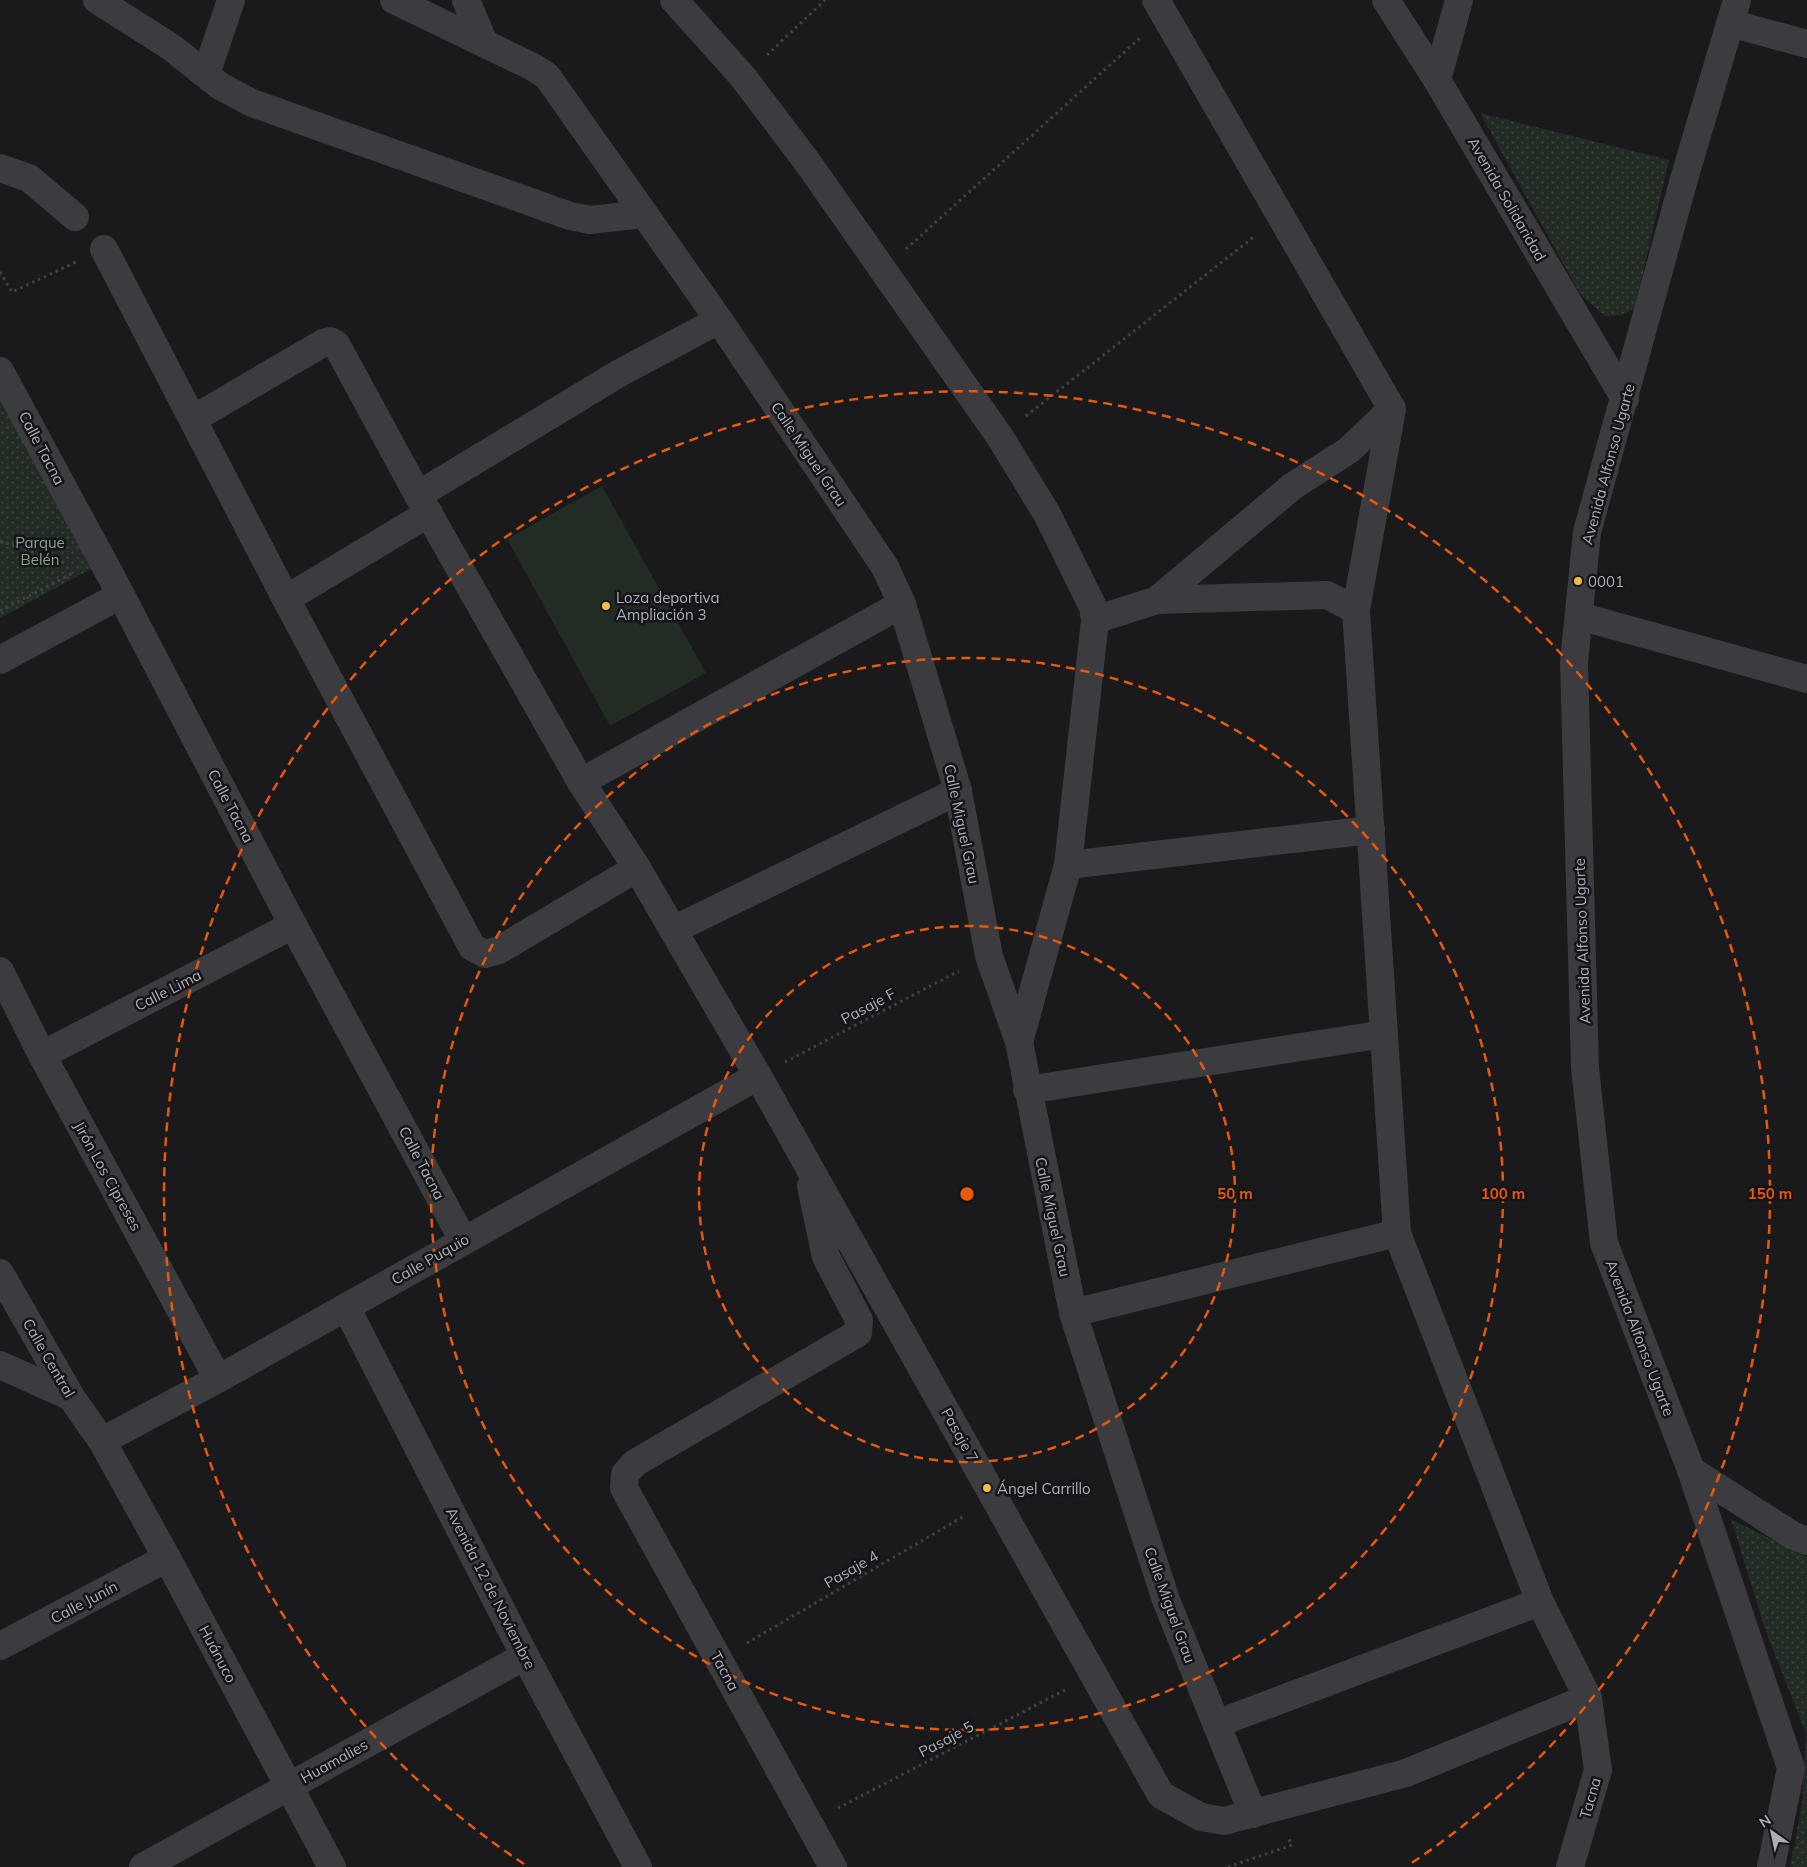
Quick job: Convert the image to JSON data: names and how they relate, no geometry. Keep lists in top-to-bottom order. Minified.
{"streets":{"street":["Avenida Solidaridad","Calle Tacna","Calle Miguel Grau","Avenida Alfonso Ugarte","Calle Lima","Jirón Los Cipreses","Calle Puquio","Calle Central","Pasaje 7","Avenida 12 de Noviembre","Calle Junín","Huánuco","Tacna","Huamalies"],"path":["Pasaje F","Pasaje 4","Pasaje 5"]},"crossings":[["Avenida Solidaridad","Avenida Alfonso Ugarte"],["Calle Tacna","Calle Lima"],["Calle Tacna","Calle Puquio"],["Calle Miguel Grau","Pasaje F"],["Calle Miguel Grau","Pasaje 7"],["Calle Lima","Jirón Los Cipreses"],["Pasaje F","Calle Puquio"],["Pasaje F","Pasaje 7"],["Jirón Los Cipreses","Calle Puquio"],["Calle Puquio","Calle Central"],["Calle Puquio","Pasaje 7"],["Calle Puquio","Avenida 12 de Noviembre"],["Calle Puquio","Huánuco"],["Calle Central","Huánuco"],["Pasaje 7","Pasaje 4"],["Pasaje 7","Tacna"],["Pasaje 7","Pasaje 5"],["Pasaje 4","Tacna"],["Avenida 12 de Noviembre","Huamalies"],["Calle Junín","Huánuco"],["Huánuco","Huamalies"],["Tacna","Pasaje 5"]],"parks":["Parque Belén"],"places":["0001","Loza deportiva Ampliación 3","Ángel Carrillo"],"north":"top left","rings":["50 m","100 m","150 m"]}
